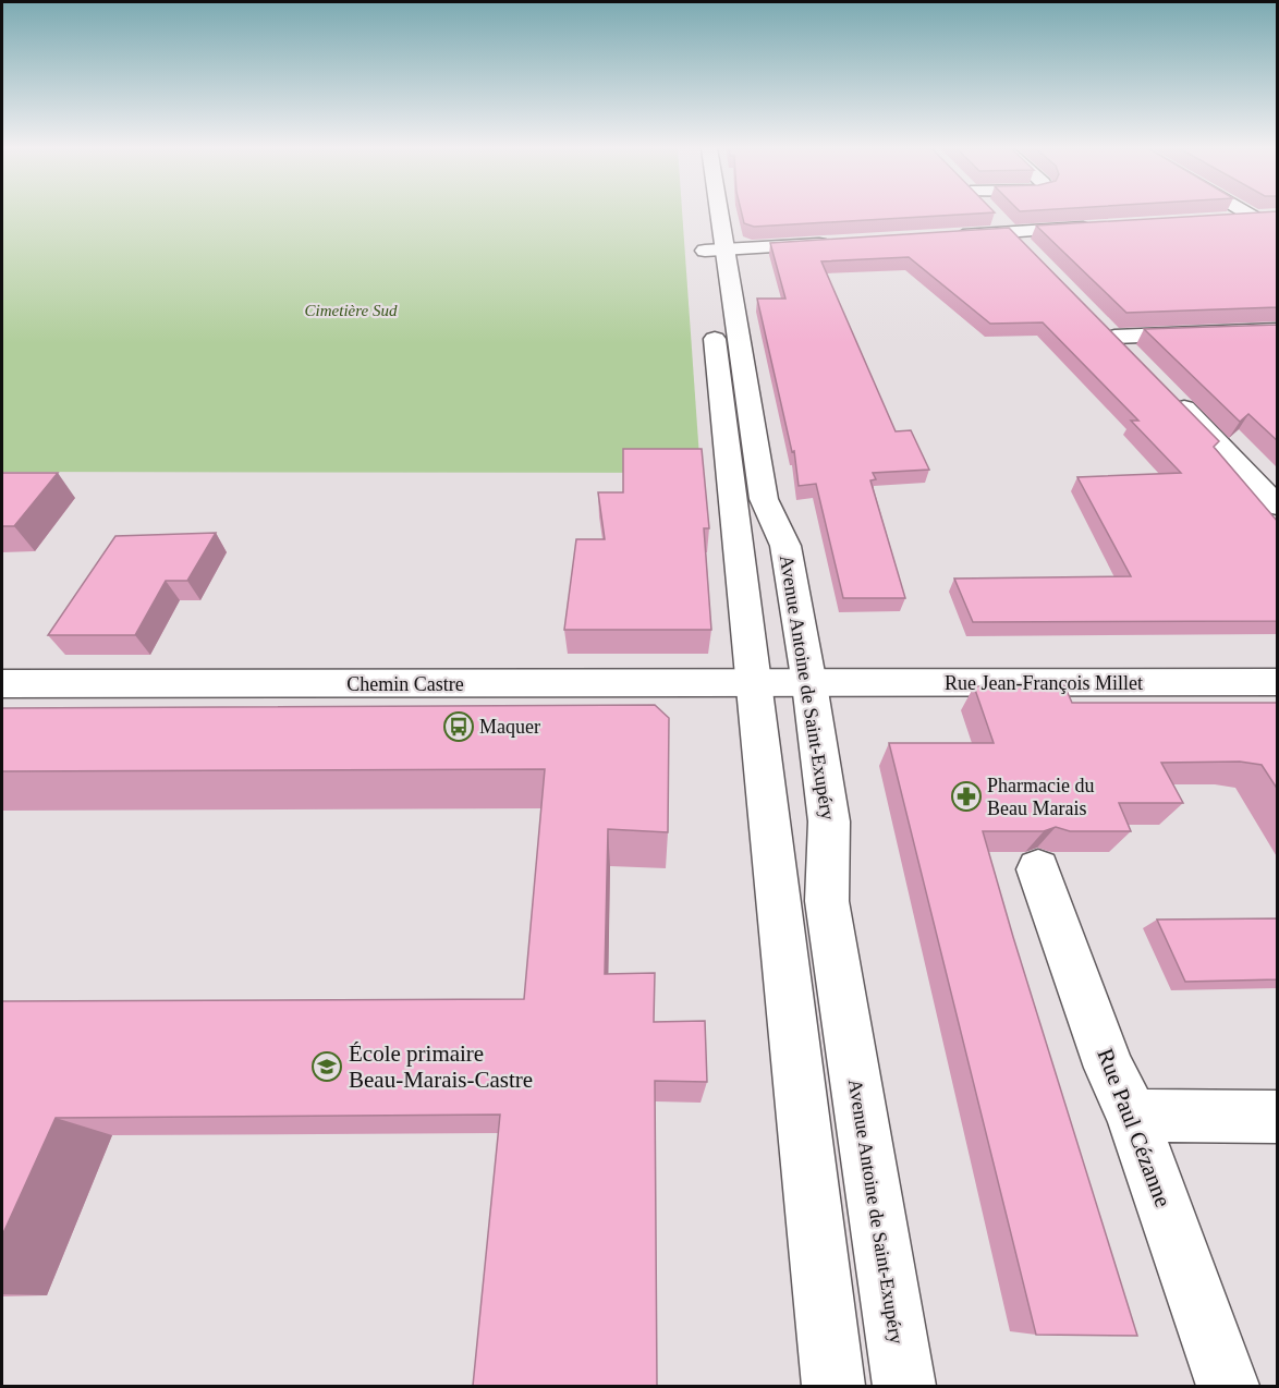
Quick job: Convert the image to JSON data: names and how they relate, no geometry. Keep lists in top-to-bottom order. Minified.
{"streets":{"street":["Rue Jean-François Millet","Chemin Castre","Avenue Antoine de Saint-Exupéry","Rue Paul Cézanne"]},"crossings":[["Rue Jean-François Millet","Chemin Castre"],["Rue Jean-François Millet","Avenue Antoine de Saint-Exupéry"],["Chemin Castre","Avenue Antoine de Saint-Exupéry"]],"parks":["Cimetière Sud"],"places":{"bus stop":["Maquer"],"pharmacy":["Pharmacie du Beau Marais"],"school or university":["École primaire Beau-Marais-Castre"]}}
